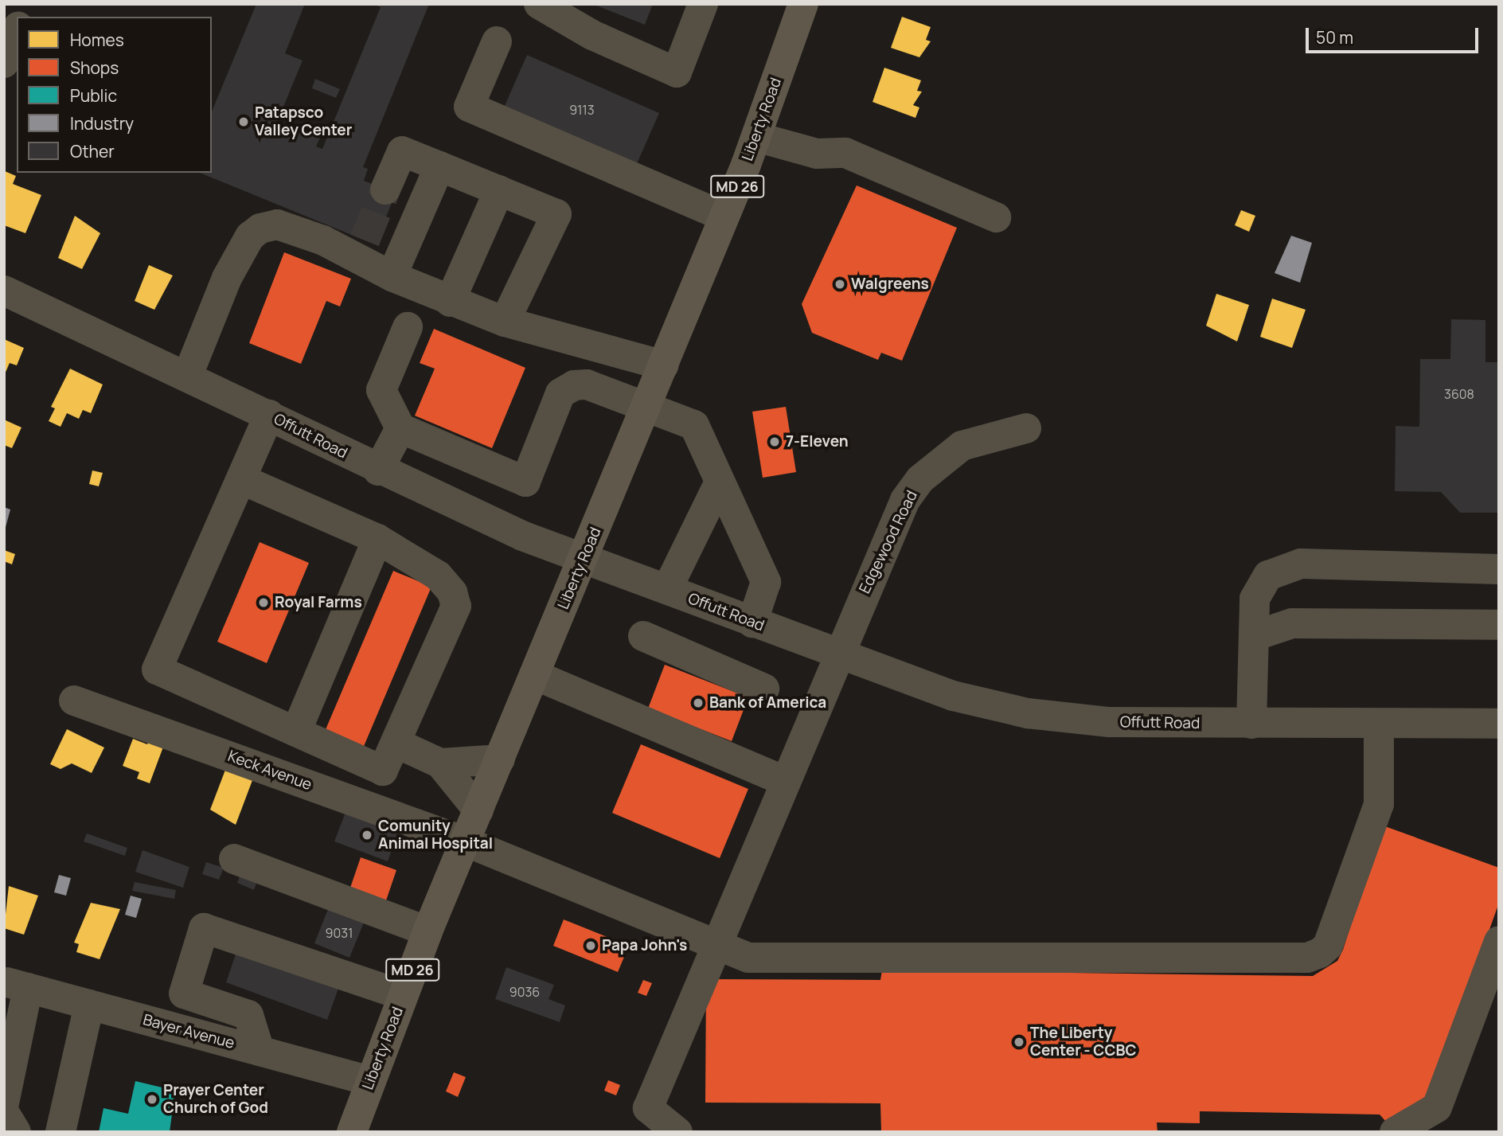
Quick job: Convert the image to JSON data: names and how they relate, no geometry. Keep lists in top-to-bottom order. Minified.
{"streets":{"main road":["Liberty Road","MD 26"],"street":["Offutt Road","Edgewood Road","Keck Avenue","Bayer Avenue"]},"crossings":[["Liberty Road","Offutt Road"],["Liberty Road","Keck Avenue"],["Liberty Road","Bayer Avenue"],["Offutt Road","Edgewood Road"],["Offutt Road","Keck Avenue"],["Edgewood Road","Keck Avenue"]],"places":["Patapsco Valley Center","Walgreens","7-Eleven","Royal Farms","Bank of America","Comunity Animal Hospital","Papa John's","The Liberty Center - CCBC","Prayer Center Church of God"],"house_numbers":["9113","3608","9031","9036"],"legend":["Homes","Shops","Public","Industry","Other"],"scale_bar":"50 m"}
